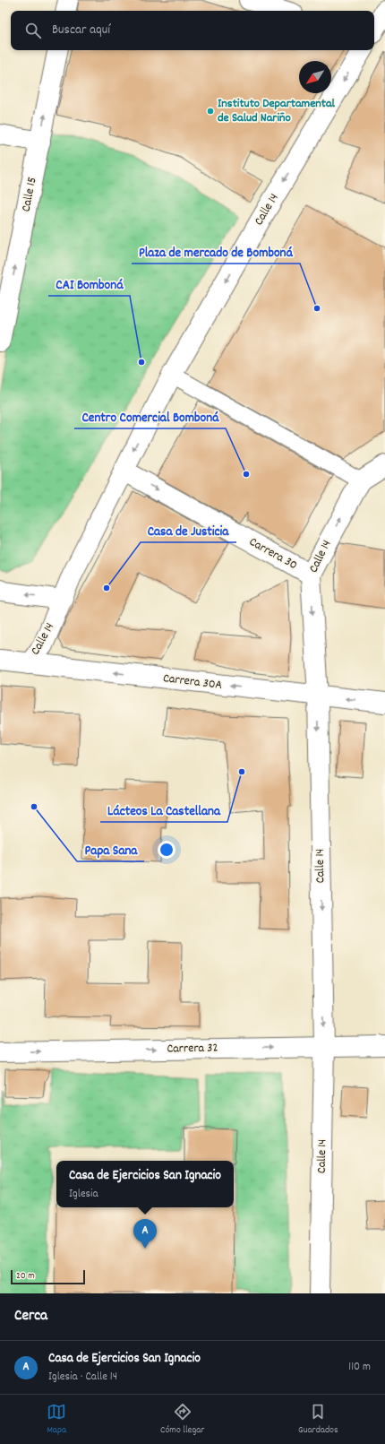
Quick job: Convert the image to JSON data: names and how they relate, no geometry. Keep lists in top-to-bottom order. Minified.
{"streets":{"street":["Calle 15","Calle 14","Carrera 30","Carrera 30A","Carrera 32"]},"crossings":[["Calle 14","Carrera 30"],["Calle 14","Carrera 30A"],["Calle 14","Carrera 32"]],"one_way":["Calle 15","Carrera 30A","Carrera 32"],"places":["Instituto Departamental de Salud Nariño","Plaza de mercado de Bomboná","CAI Bomboná","Centro Comercial Bomboná","Casa de Justicia","Lácteos La Castellana","Papa Sana"],"scale_bar":"20 m","north":"bottom left","page":{"search":"Buscar aquí","popup":["Casa de Ejercicios San Ignacio","Iglesia"],"pins":"A","scale":"20 m","heading":"Cerca","list":[{"mark":"A","name":"Casa de Ejercicios San Ignacio","note":"Iglesia · Calle 14","value":"110 m"}],"nav":["Mapa","Cómo llegar","Guardados"]}}
